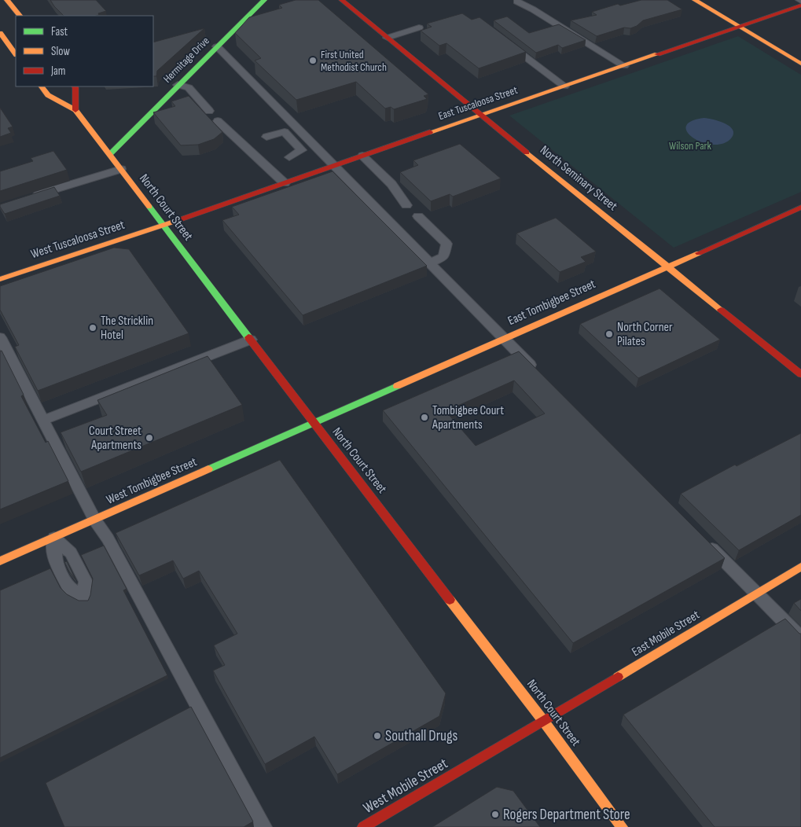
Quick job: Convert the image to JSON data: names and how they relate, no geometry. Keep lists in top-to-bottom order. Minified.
{"streets":{"street":["Hermitage Drive","East Tuscaloosa Street","North Seminary Street","North Court Street","West Tuscaloosa Street","East Tombigbee Street","West Tombigbee Street","East Mobile Street","West Mobile Street"]},"crossings":[["Hermitage Drive","North Court Street"],["East Tuscaloosa Street","North Seminary Street"],["East Tuscaloosa Street","North Court Street"],["East Tuscaloosa Street","West Tuscaloosa Street"],["North Seminary Street","East Tombigbee Street"],["North Court Street","West Tuscaloosa Street"],["North Court Street","East Tombigbee Street"],["North Court Street","West Tombigbee Street"],["North Court Street","East Mobile Street"],["North Court Street","West Mobile Street"],["East Tombigbee Street","West Tombigbee Street"],["East Mobile Street","West Mobile Street"]],"parks":["Wilson Park"],"places":["First United Methodist Church","The Stricklin Hotel","North Corner Pilates","Tombigbee Court Apartments","Court Street Apartments","Southall Drugs","Rogers Department Store"],"legend":["Fast","Slow","Jam"]}
